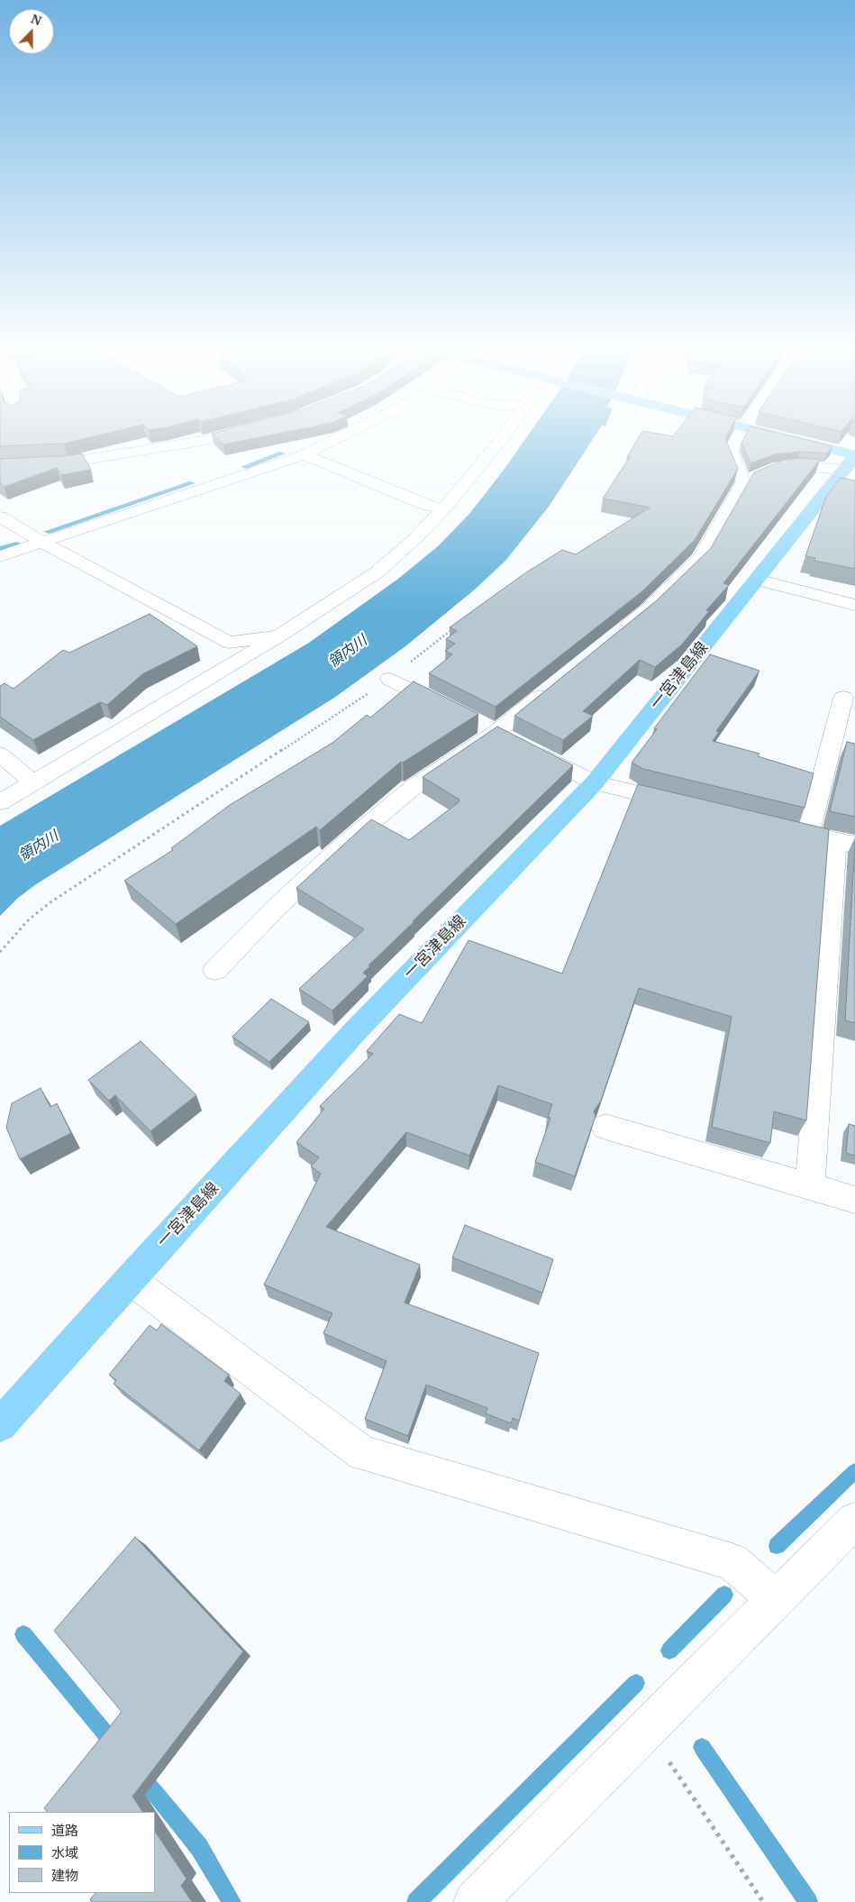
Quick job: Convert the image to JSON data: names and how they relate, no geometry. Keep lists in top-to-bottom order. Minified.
{"streets":{"main road":["一宮津島線"]},"water":["領内川"],"legend":["道路","水域","建物"],"north":"top"}
